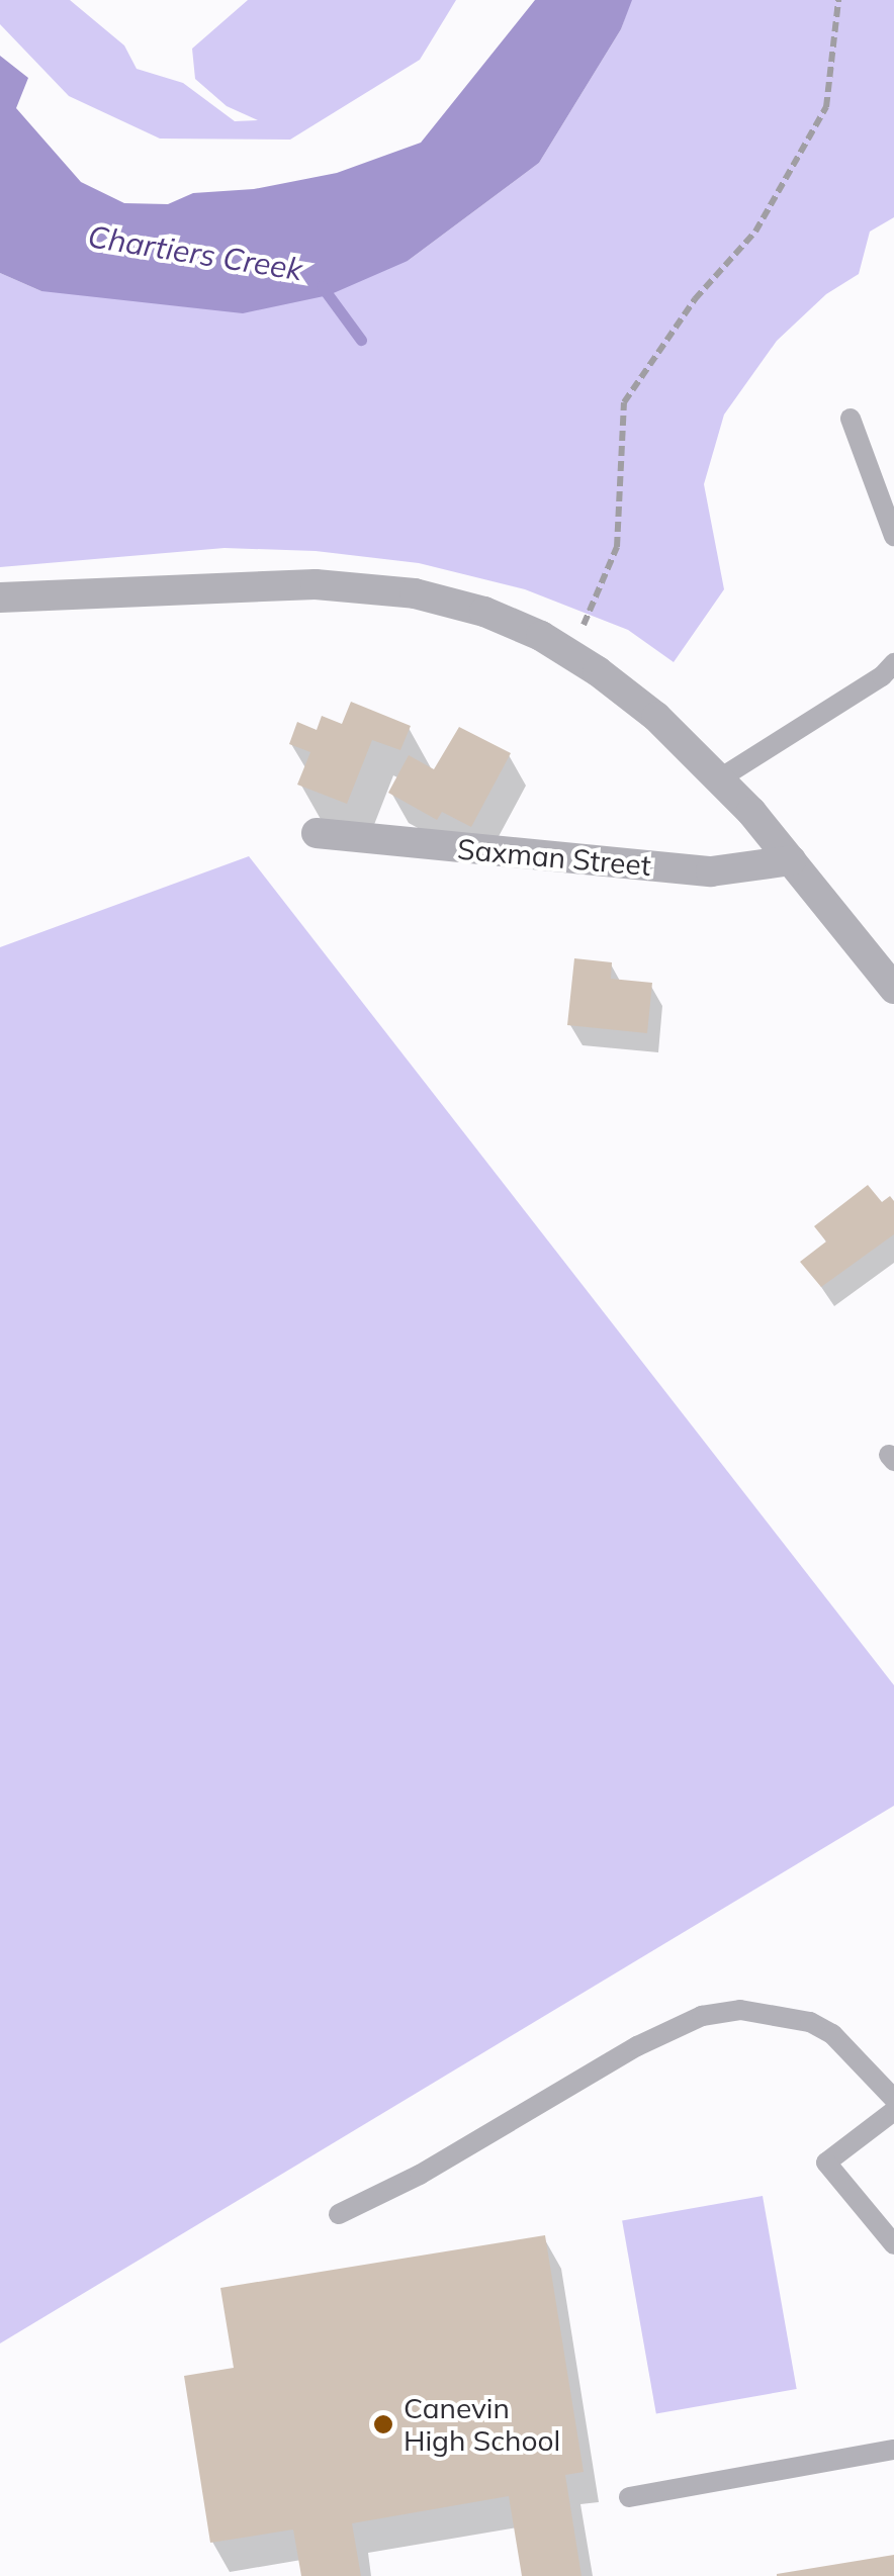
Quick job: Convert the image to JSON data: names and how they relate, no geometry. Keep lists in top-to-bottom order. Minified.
{"streets":{"street":["Saxman Street"]},"water":["Chartiers Creek"],"places":["Canevin High School"]}
